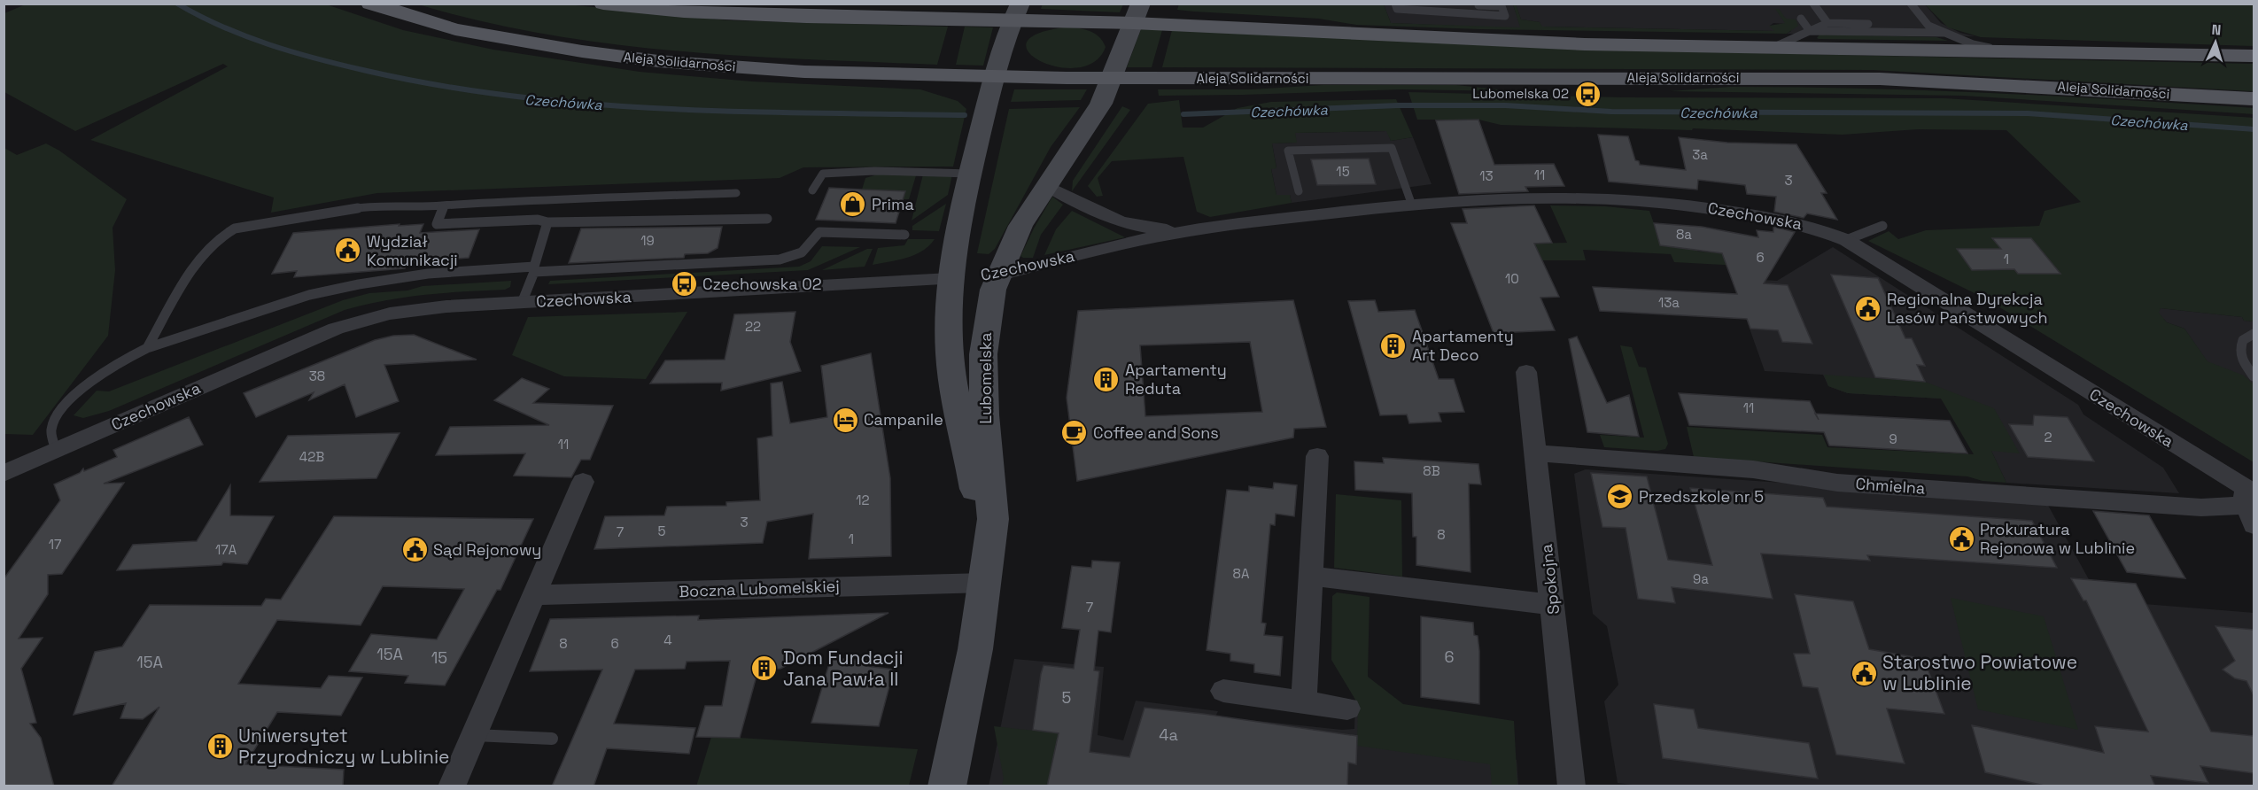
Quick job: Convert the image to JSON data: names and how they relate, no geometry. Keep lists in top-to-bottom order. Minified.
{"streets":{"main road":["Aleja Solidarności"],"street":["Czechowska","Lubomelska","Chmielna","Spokojna","Boczna Lubomelskiej"]},"crossings":[["Aleja Solidarności","Lubomelska"],["Czechowska","Lubomelska"],["Czechowska","Chmielna"],["Lubomelska","Boczna Lubomelskiej"],["Chmielna","Spokojna"]],"water":["Czechówka"],"places":{"bus stop":["Lubomelska 02","Czechowska 02"],"shop":["Prima"],"public building":["Wydział Komunikacji","Regionalna Dyrekcja Lasów Państwowych","Prokuratura Rejonowa w Lublinie","Sąd Rejonowy","Starostwo Powiatowe w Lublinie"],"building":["Apartamenty Art Deco","Apartamenty Reduta","Dom Fundacji Jana Pawła II","Uniwersytet Przyrodniczy w Lublinie"],"hotel":["Campanile"],"cafe":["Coffee and Sons"],"school or university":["Przedszkole nr 5"]},"house_numbers":["3a","15","11","13","3","8a","19","6","1","10","13a","22","38","11","2","9","11","42B","8B","12","3","5","7","8","1","17","17A","8A","9a","7","4","8","6","15A","6","15","15A","5","4a"],"north":"top"}
